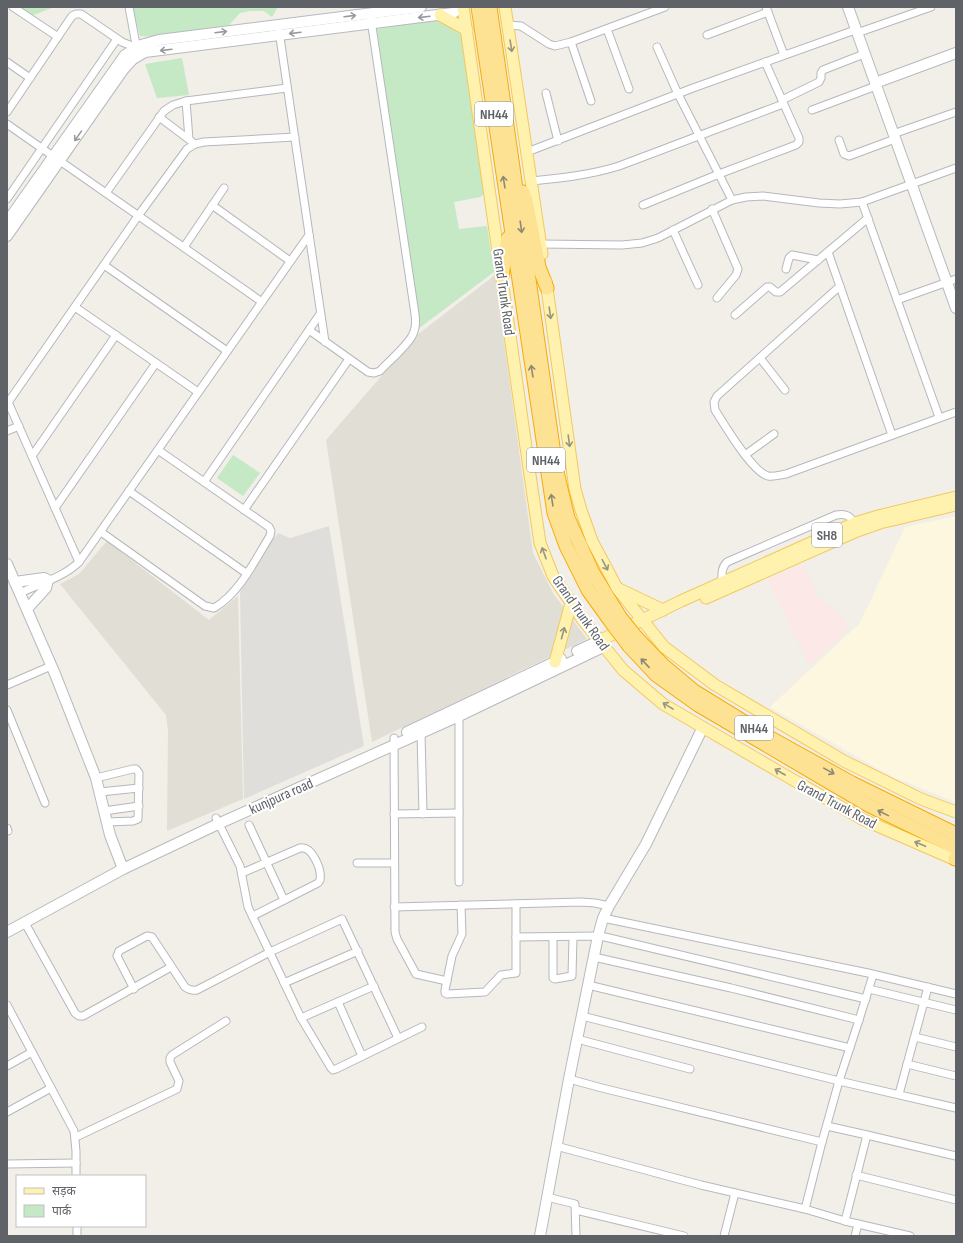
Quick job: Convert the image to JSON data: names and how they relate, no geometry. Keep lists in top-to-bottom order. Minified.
{"streets":{"highway":["NH44"],"main road":["Grand Trunk Road","SH8"],"street":["kunjpura road"]},"crossings":[["NH44","Grand Trunk Road"],["Grand Trunk Road","SH8"],["Grand Trunk Road","kunjpura road"],["SH8","kunjpura road"]],"legend":["सड़क","पार्क"]}
